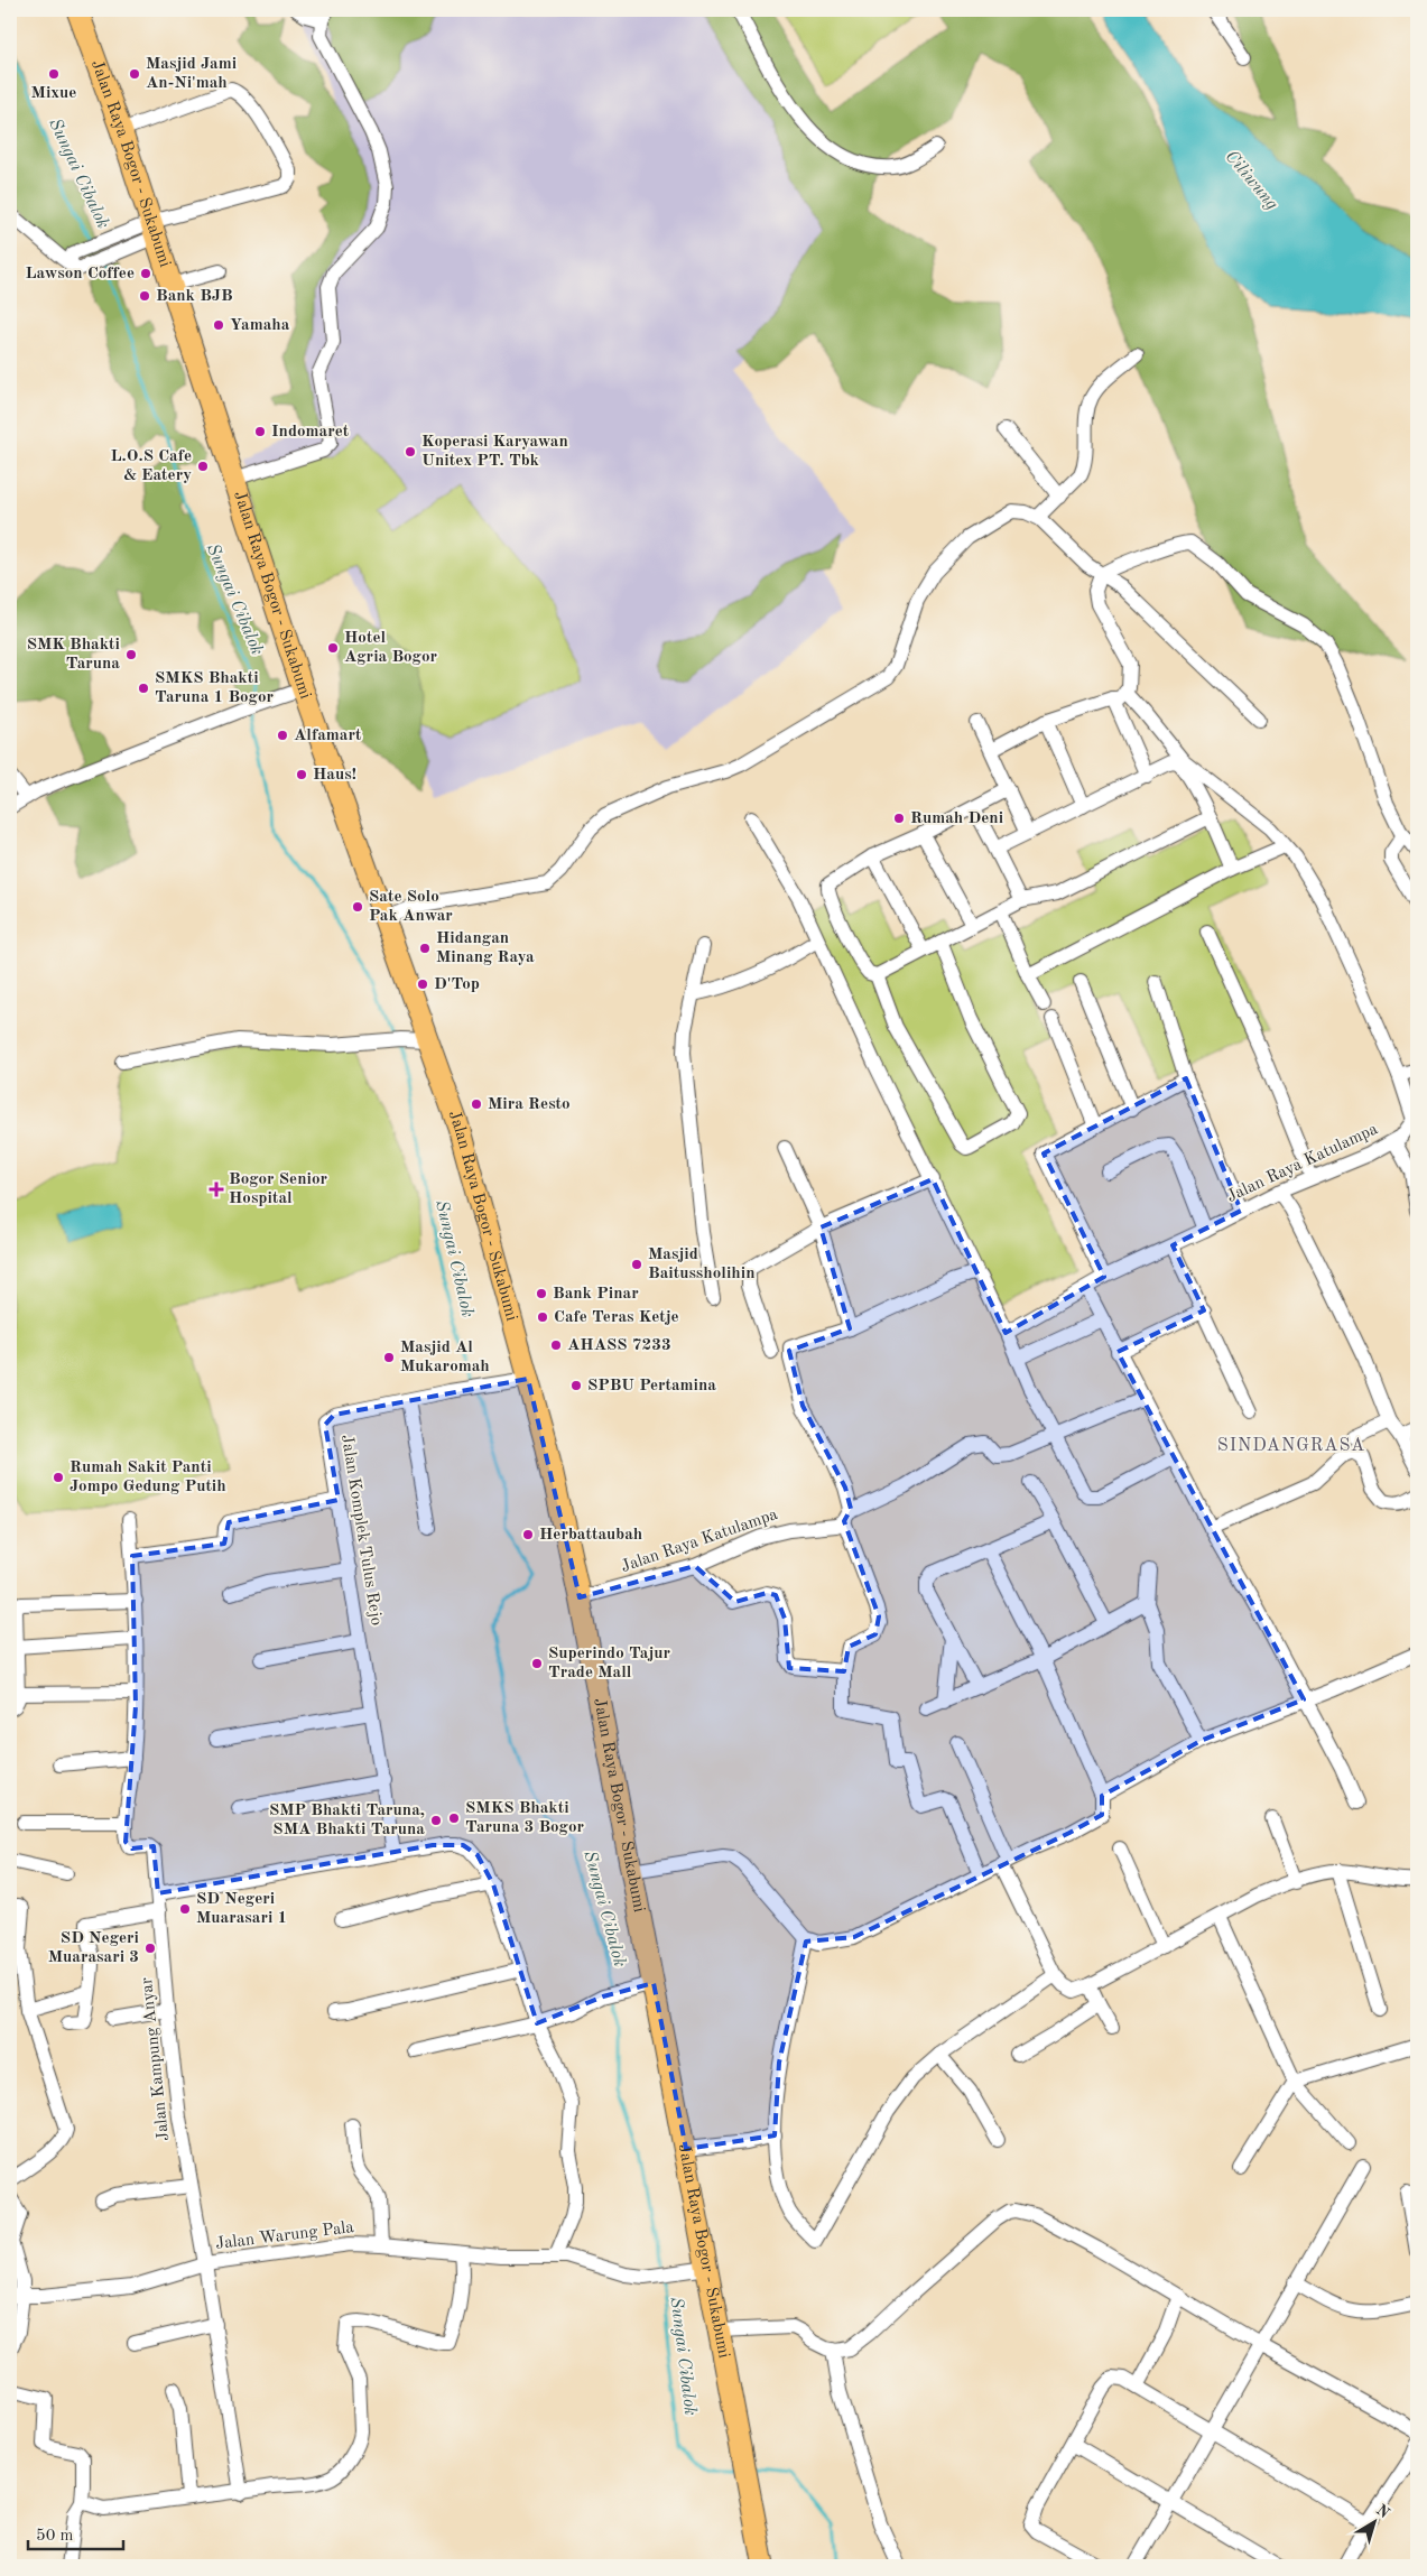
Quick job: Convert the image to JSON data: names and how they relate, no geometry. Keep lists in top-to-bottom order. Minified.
{"streets":{"highway":["Jalan Raya Bogor - Sukabumi"],"street":["Jalan Raya Katulampa","Jalan Komplek Tulus Rejo","Jalan Kampung Anyar","Jalan Warung Pala"]},"crossings":[["Jalan Raya Bogor - Sukabumi","Jalan Raya Katulampa"],["Jalan Raya Bogor - Sukabumi","Jalan Komplek Tulus Rejo"],["Jalan Raya Bogor - Sukabumi","Jalan Warung Pala"],["Jalan Kampung Anyar","Jalan Warung Pala"]],"districts":["SINDANGRASA"],"water":["Sungai Cibalok","Ciliwung"],"places":{"other":["Mixue","Masjid Jami An-Ni'mah","Lawson Coffee","Bank BJB","Yamaha","Indomaret","Koperasi Karyawan Unitex PT. Tbk","L.O.S Cafe & Eatery","Hotel Agria Bogor","SMK Bhakti Taruna","SMKS Bhakti Taruna 1 Bogor","Alfamart","Haus!","Rumah Deni","Sate Solo Pak Anwar","Hidangan Minang Raya","D'Top","Mira Resto","Masjid Baitussholihin","Bank Pinar","Cafe Teras Ketje","AHASS 7233","Masjid Al Mukaromah","SPBU Pertamina","Rumah Sakit Panti Jompo Gedung Putih","Herbattaubah","Superindo Tajur Trade Mall","SMKS Bhakti Taruna 3 Bogor","SMP Bhakti Taruna, SMA Bhakti Taruna","SD Negeri Muarasari 1","SD Negeri Muarasari 3"],"health":["Bogor Senior Hospital"]},"scale_bar":"50 m","north":"top right"}
